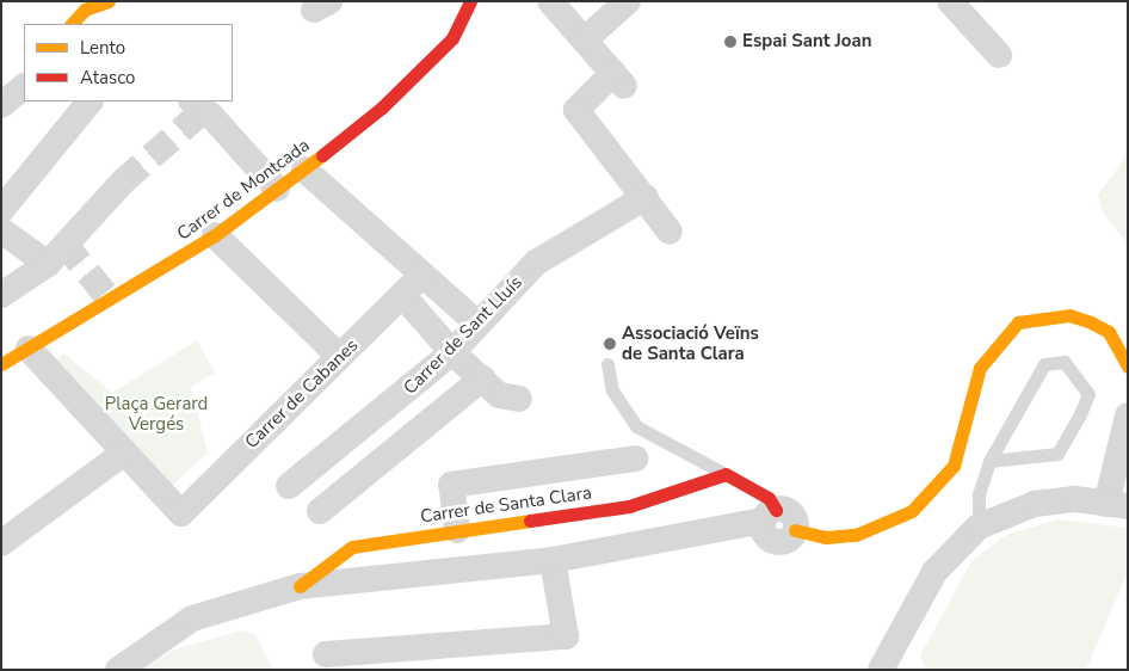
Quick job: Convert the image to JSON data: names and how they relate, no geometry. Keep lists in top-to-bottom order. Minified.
{"streets":{"street":["Carrer de Montcada","Carrer de Sant Lluís","Carrer de Cabanes","Carrer de Santa Clara"]},"parks":["Plaça Gerard Vergés"],"places":["Espai Sant Joan","Associació Veïns de Santa Clara"],"legend":["Lento","Atasco"]}
